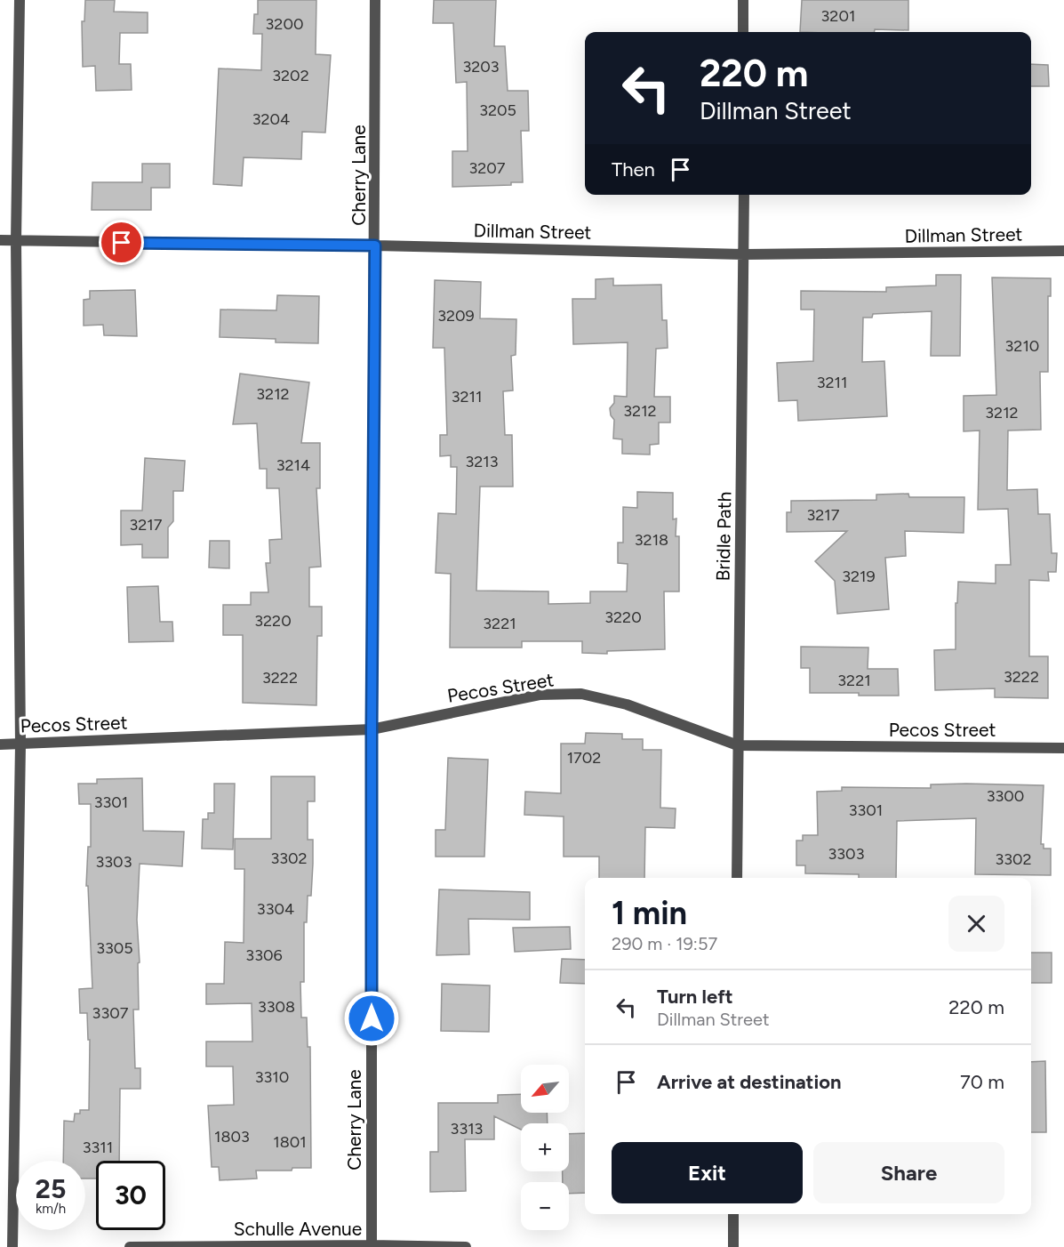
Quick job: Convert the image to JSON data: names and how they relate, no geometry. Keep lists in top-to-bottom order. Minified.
{"streets":{"street":["Cherry Lane","Dillman Street","Bridle Path","Pecos Street","Schulle Avenue"]},"crossings":[["Cherry Lane","Dillman Street"],["Cherry Lane","Pecos Street"],["Cherry Lane","Schulle Avenue"],["Dillman Street","Bridle Path"],["Bridle Path","Pecos Street"]],"house_numbers":["3201","3200","3203","3202","3205","3204","3207","3209","3210","3211","3212","3211","3212","3212","3213","3214","3217","3217","3218","3219","3220","3220","3221","3222","3222","3221","1702","3300","3301","3301","3303","3302","3302","3303","3304","3305","3306","3308","3307","3310","3313","1803","1801","3311"],"north":"bottom left","page":{"turn":["220 m","Dillman Street"],"then":"Then","heading":["1 min","290 m · 19:57"],"list":[{"name":"Turn left","note":"Dillman Street","value":"220 m"},{"name":"Arrive at destination","value":"70 m"}],"map_buttons":["+","−"],"buttons":["Exit","Share"],"speed":"25 km/h","limit":"30"}}
